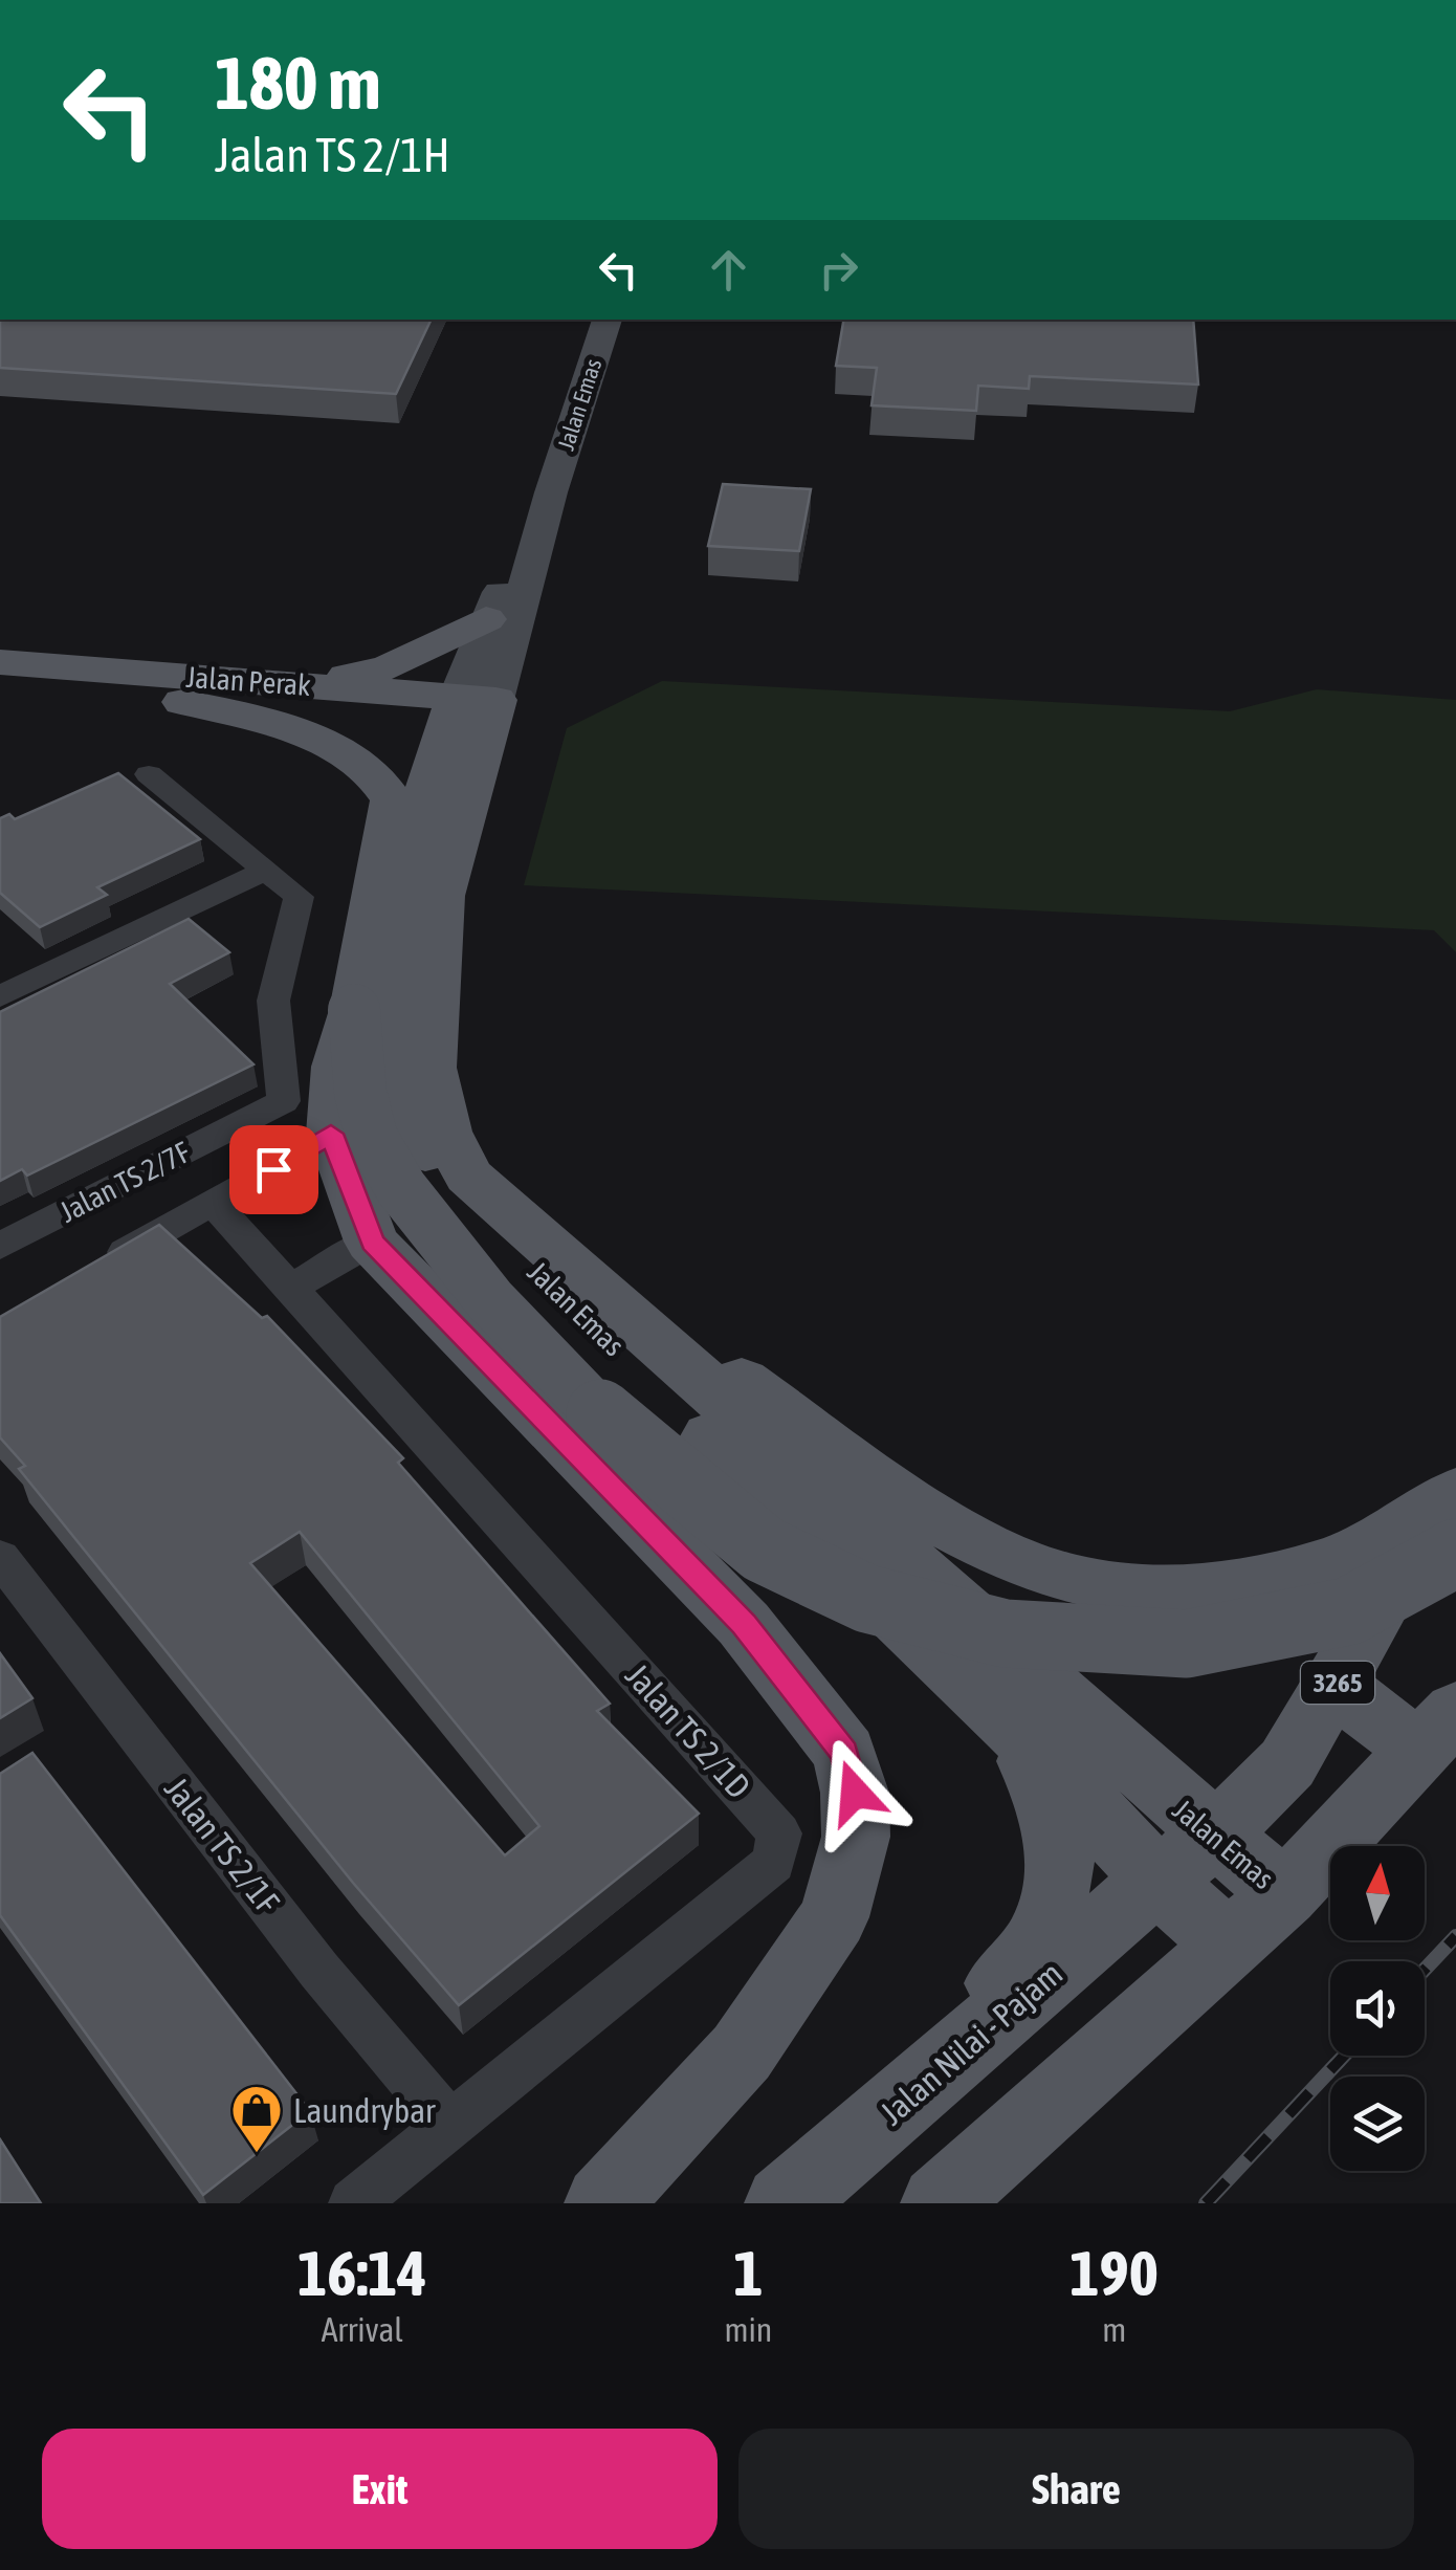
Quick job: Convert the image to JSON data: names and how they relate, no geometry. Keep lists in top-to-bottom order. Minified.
{"streets":{"main road":["Jalan Emas","Jalan Perak","3265","Jalan Nilai - Pajam"],"street":["Jalan TS 2/7F","Jalan TS 2/1D","Jalan TS 2/1F"]},"crossings":[["Jalan Emas","Jalan Perak"],["Jalan Emas","3265"],["Jalan Emas","Jalan Nilai - Pajam"],["3265","Jalan Nilai - Pajam"],["Jalan TS 2/1D","Jalan TS 2/1F"]],"places":{"shop":["Laundrybar"]},"north":"top","page":{"turn":["180 m","Jalan TS 2/1H"],"eta":["16:14","Arrival","1","min","190","m"],"buttons":["Exit","Share"]}}
